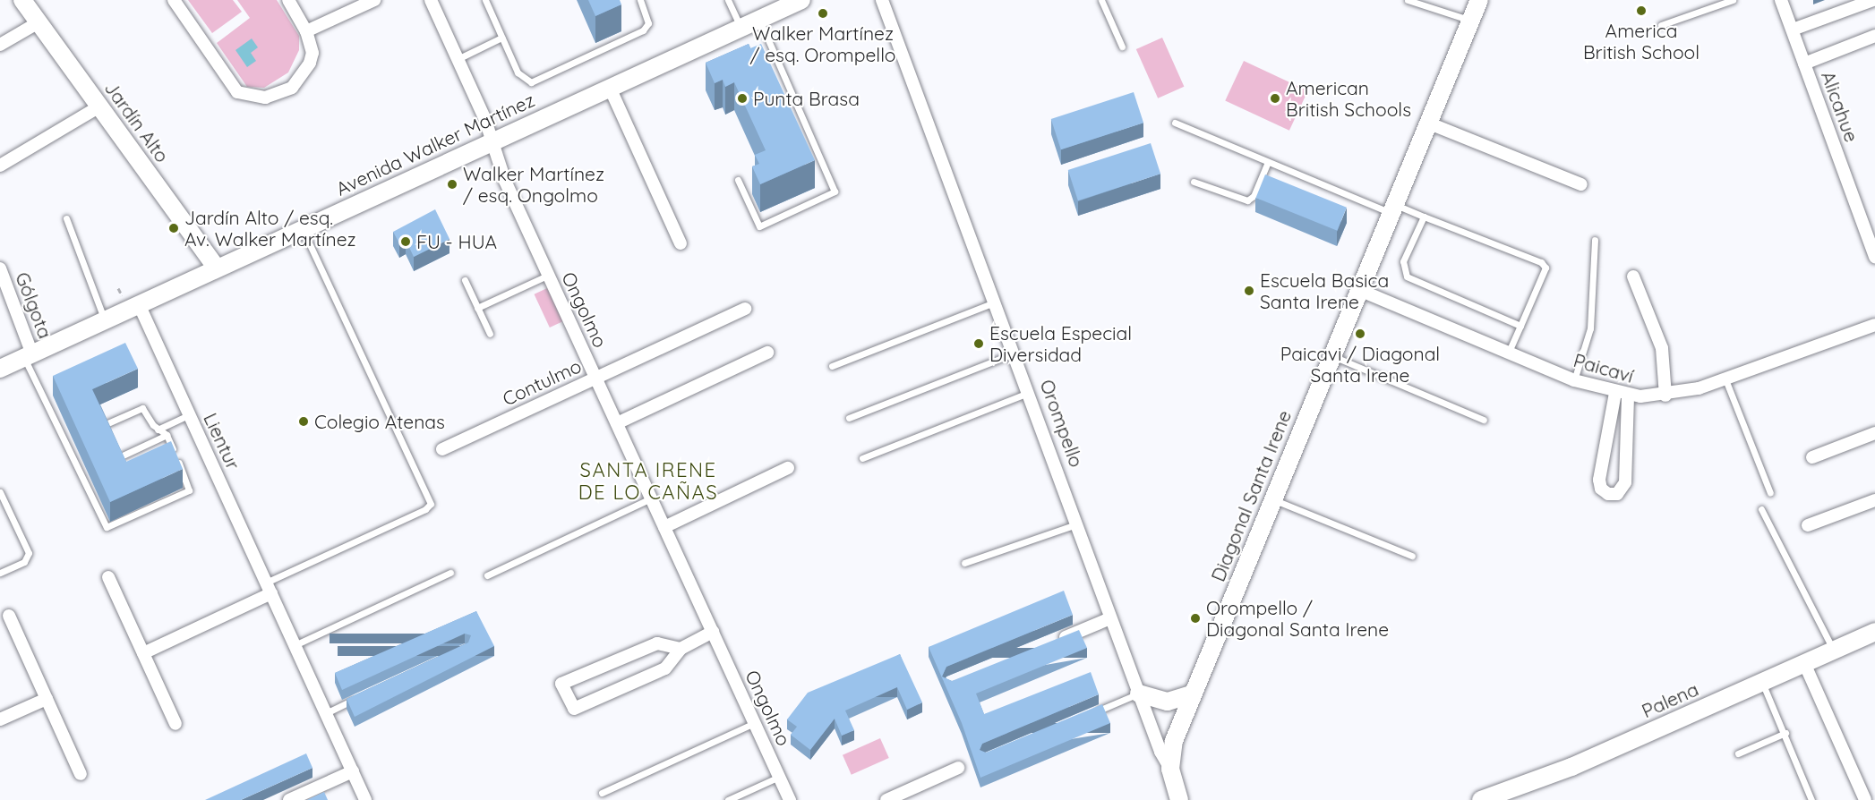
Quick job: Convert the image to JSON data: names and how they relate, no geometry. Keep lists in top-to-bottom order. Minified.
{"streets":{"street":["Alicahue","Jardín Alto","Avenida Walker Martínez","Gólgota","Ongolmo","Paicaví","Contulmo","Orompello","Lientur","Diagonal Santa Irene","Palena"]},"crossings":[["Jardín Alto","Avenida Walker Martínez"],["Avenida Walker Martínez","Gólgota"],["Avenida Walker Martínez","Ongolmo"],["Avenida Walker Martínez","Lientur"],["Ongolmo","Contulmo"],["Paicaví","Diagonal Santa Irene"],["Orompello","Diagonal Santa Irene"]],"districts":["SANTA IRENE DE LO CAÑAS"],"places":["America British School","Walker Martínez / esq. Orompello","Punta Brasa","American British Schools","Walker Martínez / esq. Ongolmo","Jardín Alto / esq. Av. Walker Martínez","FU - HUA","Escuela Basica Santa Irene","Paicavi / Diagonal Santa Irene","Escuela Especial Diversidad","Colegio Atenas","Orompello / Diagonal Santa Irene"]}
